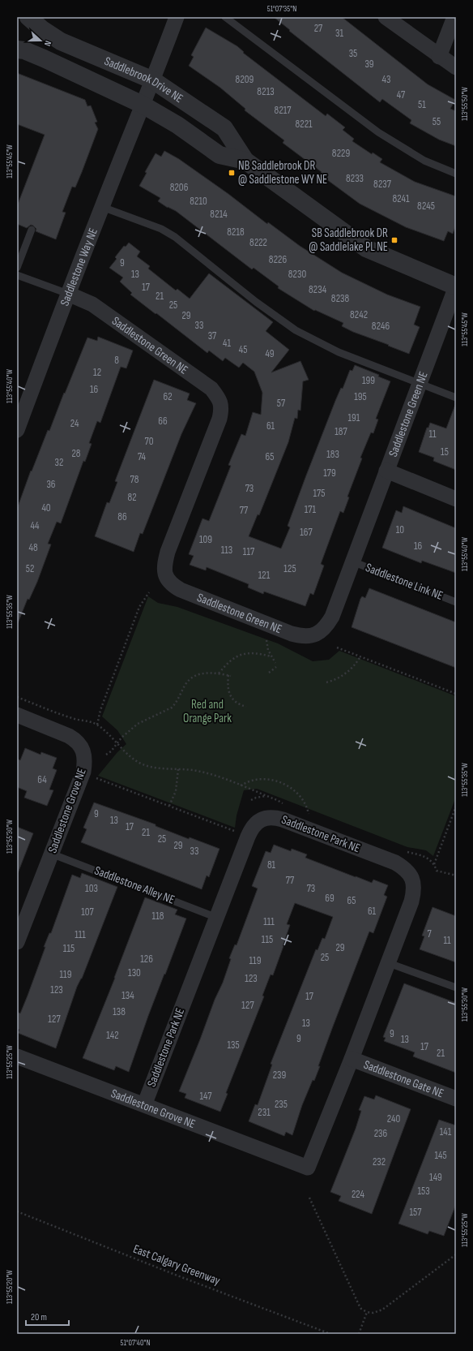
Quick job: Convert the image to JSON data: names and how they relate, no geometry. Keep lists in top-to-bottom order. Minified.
{"streets":{"street":["Saddlebrook Drive NE","Saddlestone Way NE","Saddlestone Green NE","Saddlestone Grove NE","Saddlestone Park NE","Saddlestone Gate NE"],"lane":["Saddlestone Link NE","Saddlestone Alley NE"],"path":["East Calgary Greenway"]},"crossings":[["Saddlebrook Drive NE","Saddlestone Way NE"],["Saddlebrook Drive NE","Saddlestone Green NE"],["Saddlestone Way NE","Saddlestone Green NE"],["Saddlestone Green NE","Saddlestone Link NE"],["Saddlestone Grove NE","Saddlestone Park NE"],["Saddlestone Grove NE","Saddlestone Alley NE"],["Saddlestone Grove NE","Saddlestone Gate NE"],["Saddlestone Park NE","Saddlestone Alley NE"],["Saddlestone Park NE","Saddlestone Gate NE"]],"parks":["Red and Orange Park"],"places":{"transit":["NB Saddlebrook DR @ Saddlestone WY NE","SB Saddlebrook DR @ Saddlelake PL NE"]},"house_numbers":["27","31","35","39","8209","43","8213","47","51","8217","55","8221","8229","8233","8237","8206","8241","8210","8245","8214","8218","8222","8226","9","13","8230","17","8234","21","8238","25","8242","29","33","8246","37","41","45","49","8","12","199","16","62","195","57","191","66","24","61","187","11","70","15","28","183","74","65","32","179","78","36","73","175","82","40","171","77","86","44","10","167","109","16","48","113","117","52","125","121","64","9","13","17","21","25","29","33","81","77","103","73","69","65","61","107","118","111","7","111","115","11","29","115","25","126","119","130","119","123","123","134","17","127","138","127","13","9","142","9","13","135","17","21","239","147","235","231","240","141","236","145","232","149","153","224","157"],"scale_bar":"20 m","north":"right","coordinates":["51°07'35\"N","113°55'50\"W","113°55'45\"W","113°55'40\"W","113°55'35\"W","113°55'30\"W","113°55'25\"W","113°55'20\"W","51°07'40\"N"]}
